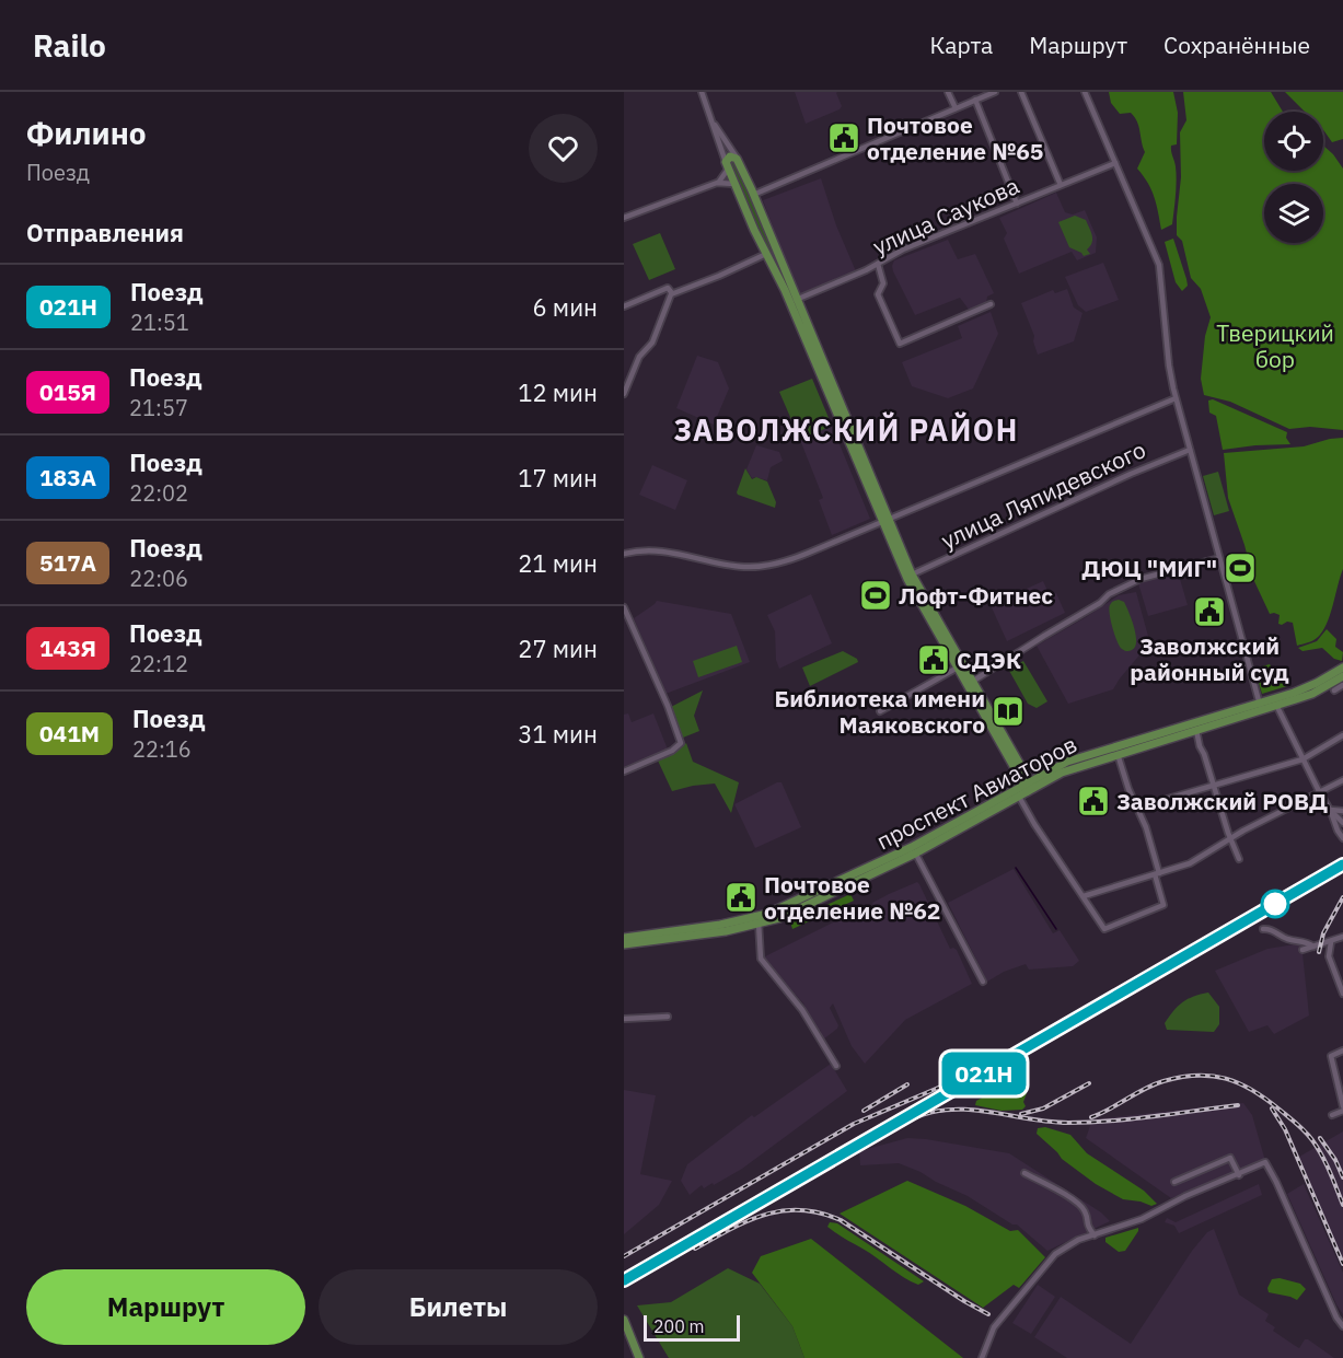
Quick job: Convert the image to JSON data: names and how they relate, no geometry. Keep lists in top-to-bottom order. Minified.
{"streets":{"main road":["проспект Авиаторов"],"street":["улица Саукова","улица Ляпидевского"]},"districts":["ЗАВОЛЖСКИЙ РАЙОН"],"parks":["Тверицкий бор"],"places":{"public building":["Почтовое отделение №65","Заволжский районный суд","СДЭК","Заволжский РОВД","Почтовое отделение №62"],"sports":["ДЮЦ \"МИГ\"","Лофт-Фитнес"],"library":["Библиотека имени Маяковского"]},"scale_bar":"200 m","page":{"header":"Railo","nav":["Карта","Маршрут","Сохранённые"],"heading":[["Филино","Поезд"],"Отправления"],"on_map":"021Н","list":[{"mark":"021Н","name":"Поезд","note":"21:51","value":"6 мин"},{"mark":"015Я","name":"Поезд","note":"21:57","value":"12 мин"},{"mark":"183А","name":"Поезд","note":"22:02","value":"17 мин"},{"mark":"517А","name":"Поезд","note":"22:06","value":"21 мин"},{"mark":"143Я","name":"Поезд","note":"22:12","value":"27 мин"},{"mark":"041М","name":"Поезд","note":"22:16","value":"31 мин"}],"buttons":["Маршрут","Билеты"],"scale":"200 m"}}
